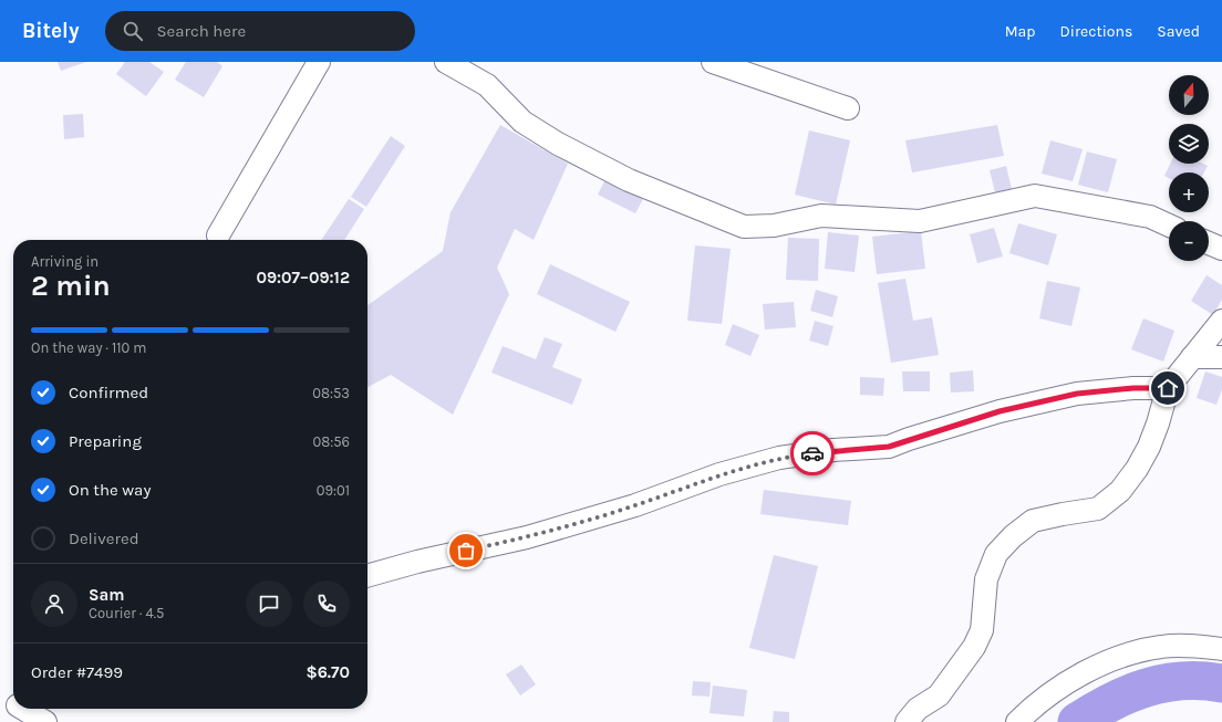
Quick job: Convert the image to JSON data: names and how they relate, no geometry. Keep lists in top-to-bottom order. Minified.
{"north":"top","page":{"header":"Bitely","search":"Search here","nav":["Map","Directions","Saved"],"map_buttons":["+","−"],"heading":["2 min","Arriving in","09:07–09:12"],"panel":["Sam","Courier · 4.5","Order #7499","$6.70"],"bar":"On the way · 110 m","list":[["Confirmed","08:53"],["Preparing","08:56"],["On the way","09:01"],"Delivered"]}}
